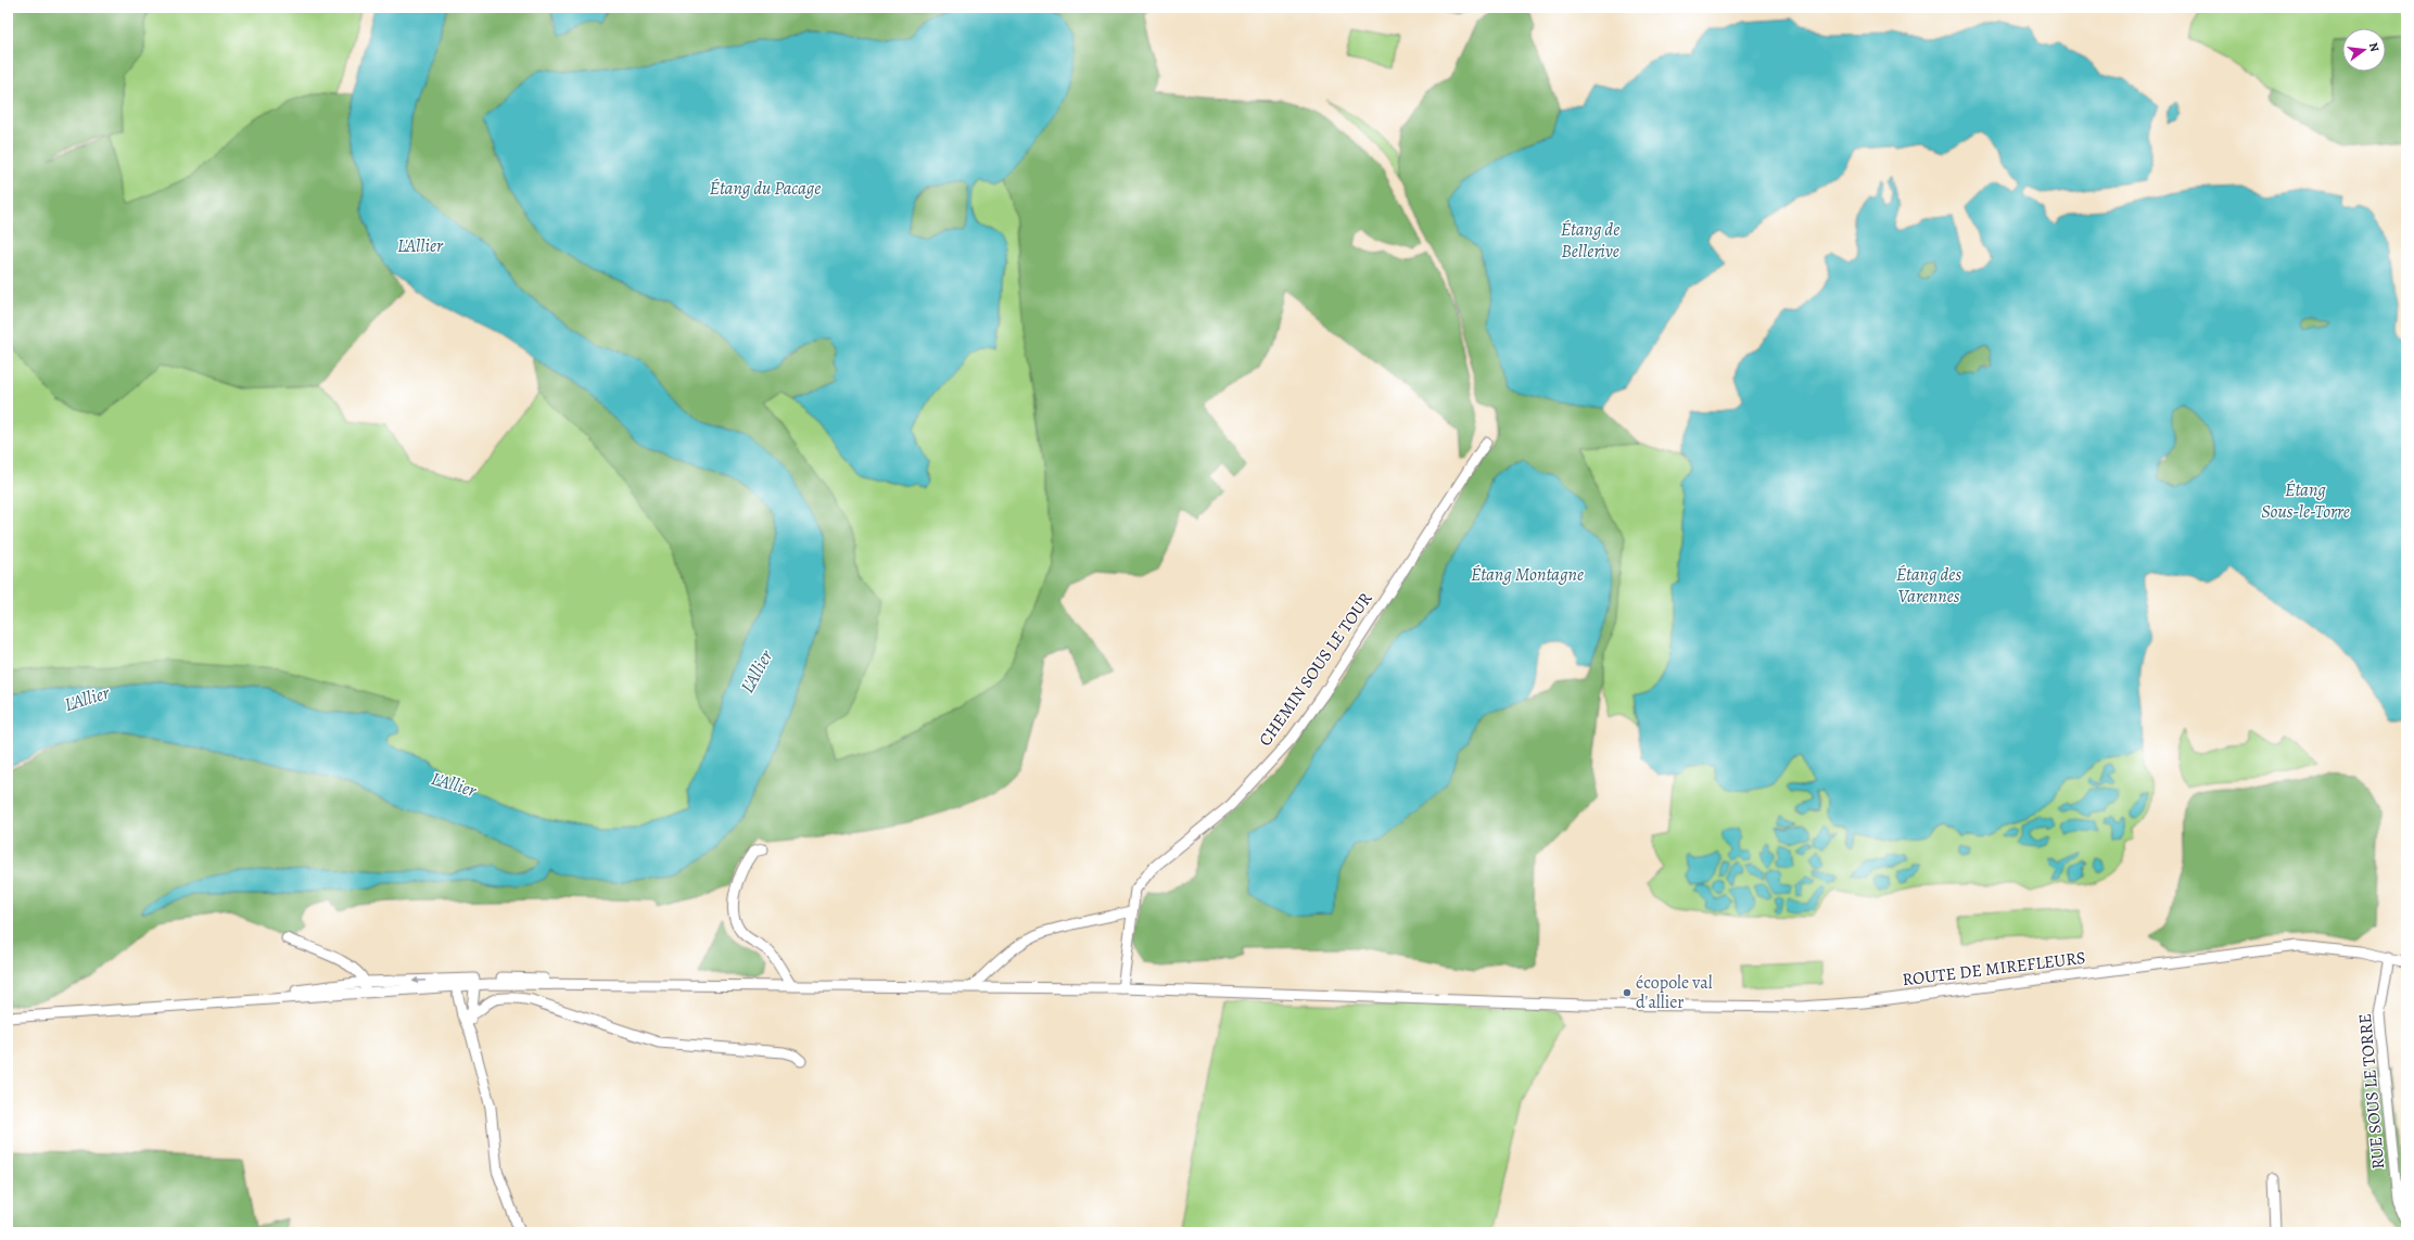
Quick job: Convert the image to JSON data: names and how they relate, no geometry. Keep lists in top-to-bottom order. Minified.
{"streets":{"street":["CHEMIN SOUS LE TOUR","ROUTE DE MIREFLEURS","RUE SOUS LE TORRE"]},"crossings":[["CHEMIN SOUS LE TOUR","ROUTE DE MIREFLEURS"],["ROUTE DE MIREFLEURS","RUE SOUS LE TORRE"]],"water":["Étang du Pacage","Étang de Bellerive","L'Allier","Étang Sous-le-Torre","Étang Montagne","Étang des Varennes"],"places":["écopole val d'allier"],"north":"right"}
